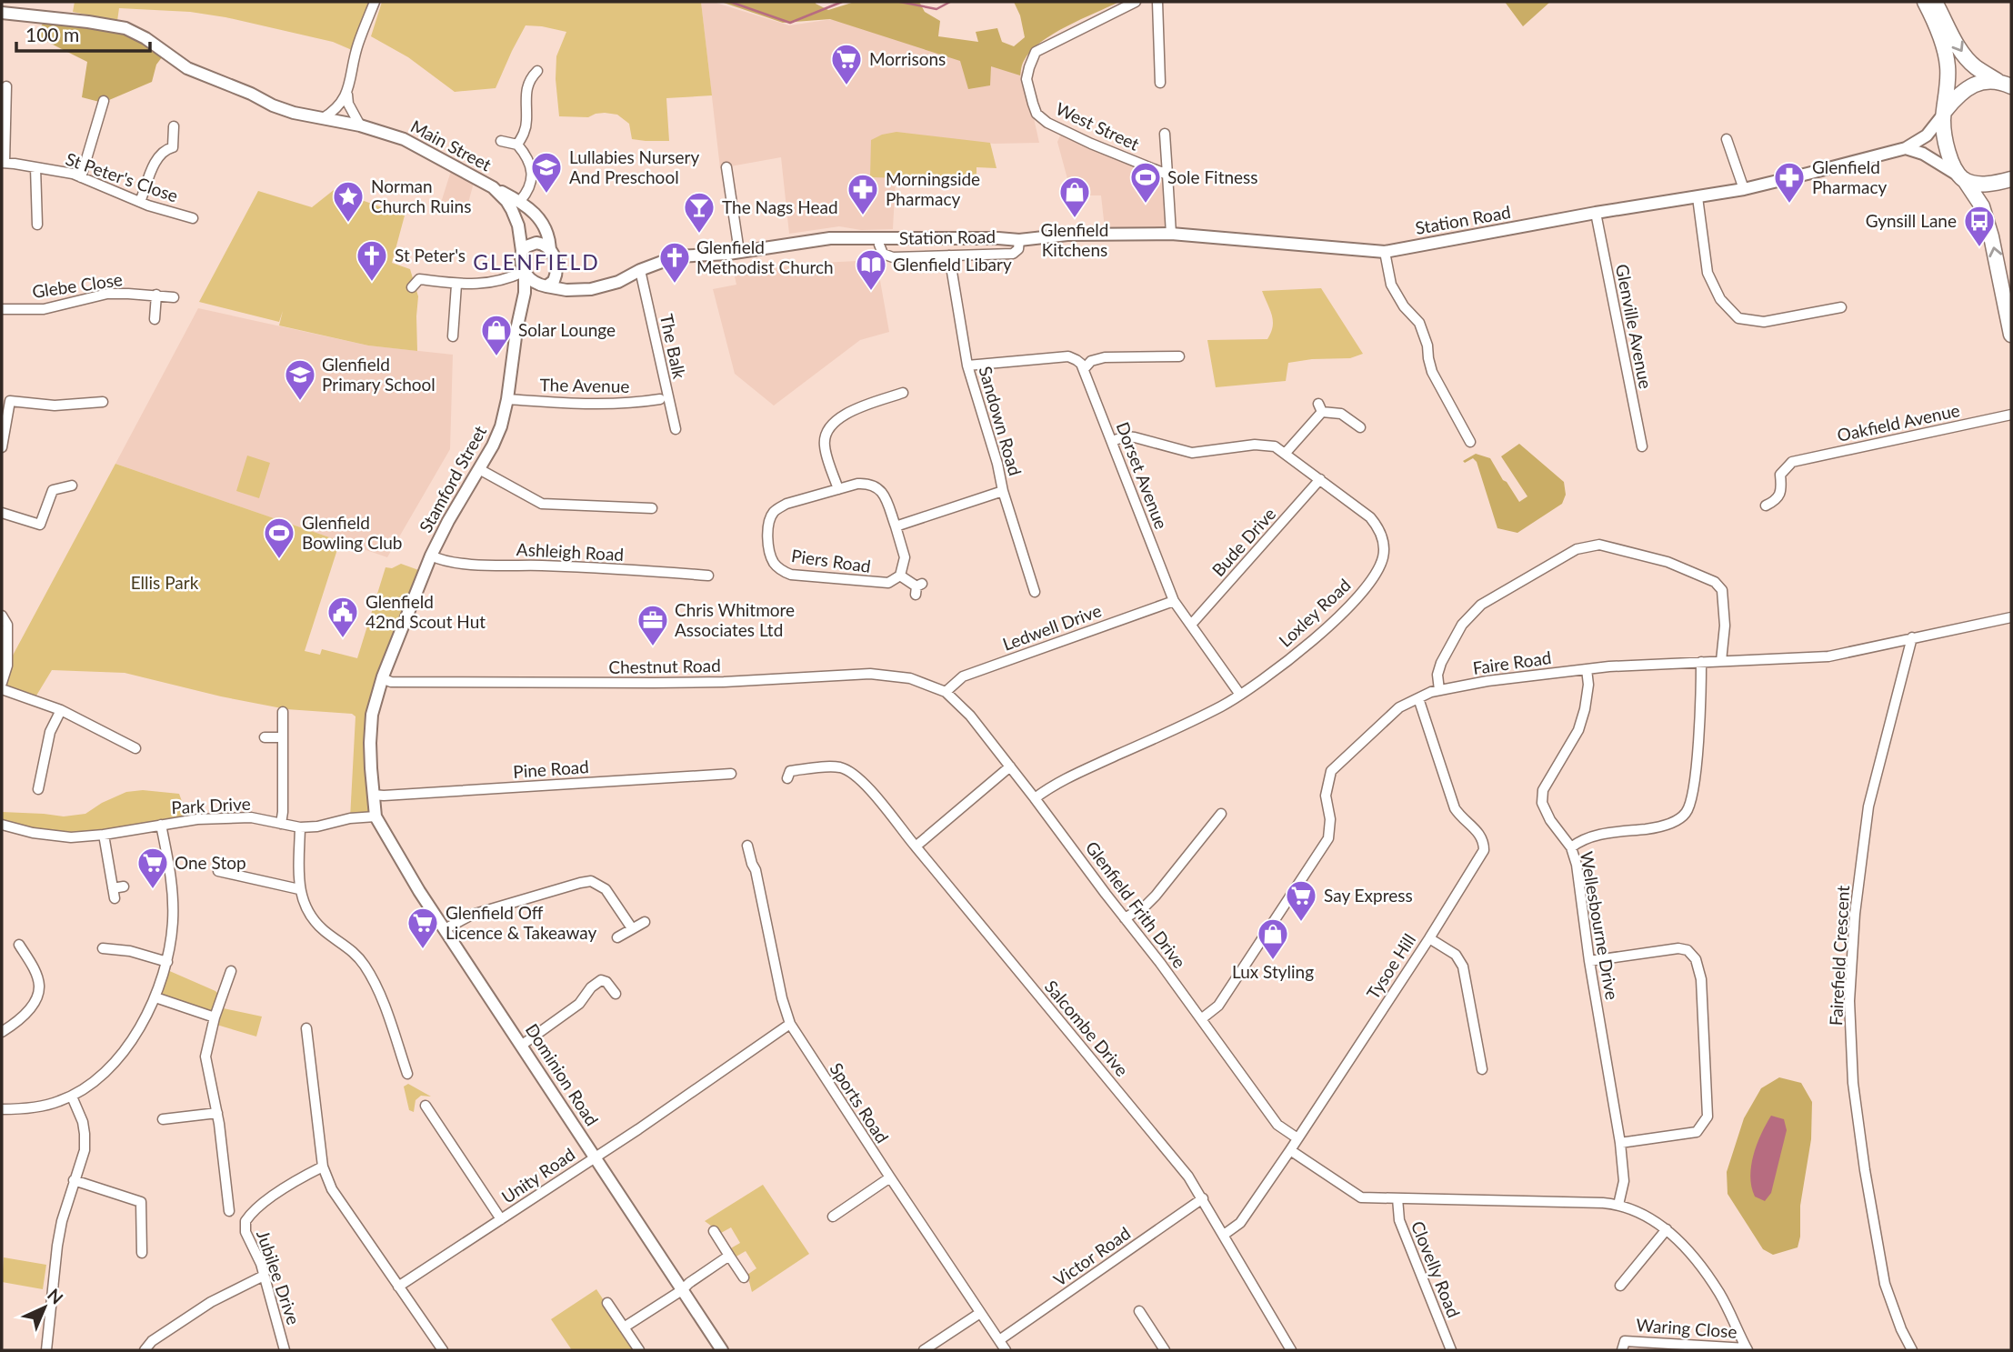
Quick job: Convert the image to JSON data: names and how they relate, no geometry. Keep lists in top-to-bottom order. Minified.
{"streets":{"street":["West Street","Main Street","St Peter's Close","Station Road","Glebe Close","Glenville Avenue","The Balk","The Avenue","Sandown Road","Oakfield Avenue","Dorset Avenue","Stamford Street","Bude Drive","Ashleigh Road","Piers Road","Loxley Road","Ledwell Drive","Faire Road","Chestnut Road","Pine Road","Park Drive","Glenfield Frith Drive","Wellesbourne Drive","Fairefield Crescent","Tysoe Hill","Salcombe Drive","Dominion Road","Sports Road","Unity Road","Victor Road","Clovelly Road","Jubilee Drive","Waring Close"]},"crossings":[["West Street","Station Road"],["Main Street","Station Road"],["Main Street","Stamford Street"],["Station Road","Glenville Avenue"],["Station Road","The Balk"],["Station Road","Sandown Road"],["Station Road","Stamford Street"],["The Avenue","Stamford Street"],["Dorset Avenue","Bude Drive"],["Dorset Avenue","Loxley Road"],["Dorset Avenue","Ledwell Drive"],["Stamford Street","Ashleigh Road"],["Stamford Street","Chestnut Road"],["Stamford Street","Pine Road"],["Stamford Street","Park Drive"],["Stamford Street","Dominion Road"],["Bude Drive","Loxley Road"],["Loxley Road","Glenfield Frith Drive"],["Ledwell Drive","Chestnut Road"],["Ledwell Drive","Glenfield Frith Drive"],["Faire Road","Glenfield Frith Drive"],["Faire Road","Wellesbourne Drive"],["Faire Road","Fairefield Crescent"],["Faire Road","Tysoe Hill"],["Chestnut Road","Glenfield Frith Drive"],["Park Drive","Dominion Road"],["Glenfield Frith Drive","Tysoe Hill"],["Tysoe Hill","Salcombe Drive"],["Salcombe Drive","Victor Road"],["Dominion Road","Unity Road"],["Sports Road","Unity Road"],["Sports Road","Victor Road"]],"districts":["GLENFIELD"],"parks":["Ellis Park"],"places":{"supermarket":["Morrisons","One Stop","Say Express","Glenfield Off Licence & Takeaway"],"school or university":["Lullabies Nursery And Preschool","Glenfield Primary School"],"sports":["Sole Fitness","Glenfield Bowling Club"],"pharmacy":["Glenfield Pharmacy","Morningside Pharmacy"],"shop":["Glenfield Kitchens","Solar Lounge","Lux Styling"],"place":["Norman Church Ruins"],"bar":["The Nags Head"],"bus stop":["Gynsill Lane"],"church":["St Peter's","Glenfield Methodist Church"],"library":["Glenfield Libary"],"public building":["Glenfield 42nd Scout Hut"],"office":["Chris Whitmore Associates Ltd"]},"scale_bar":"100 m","north":"top right"}
